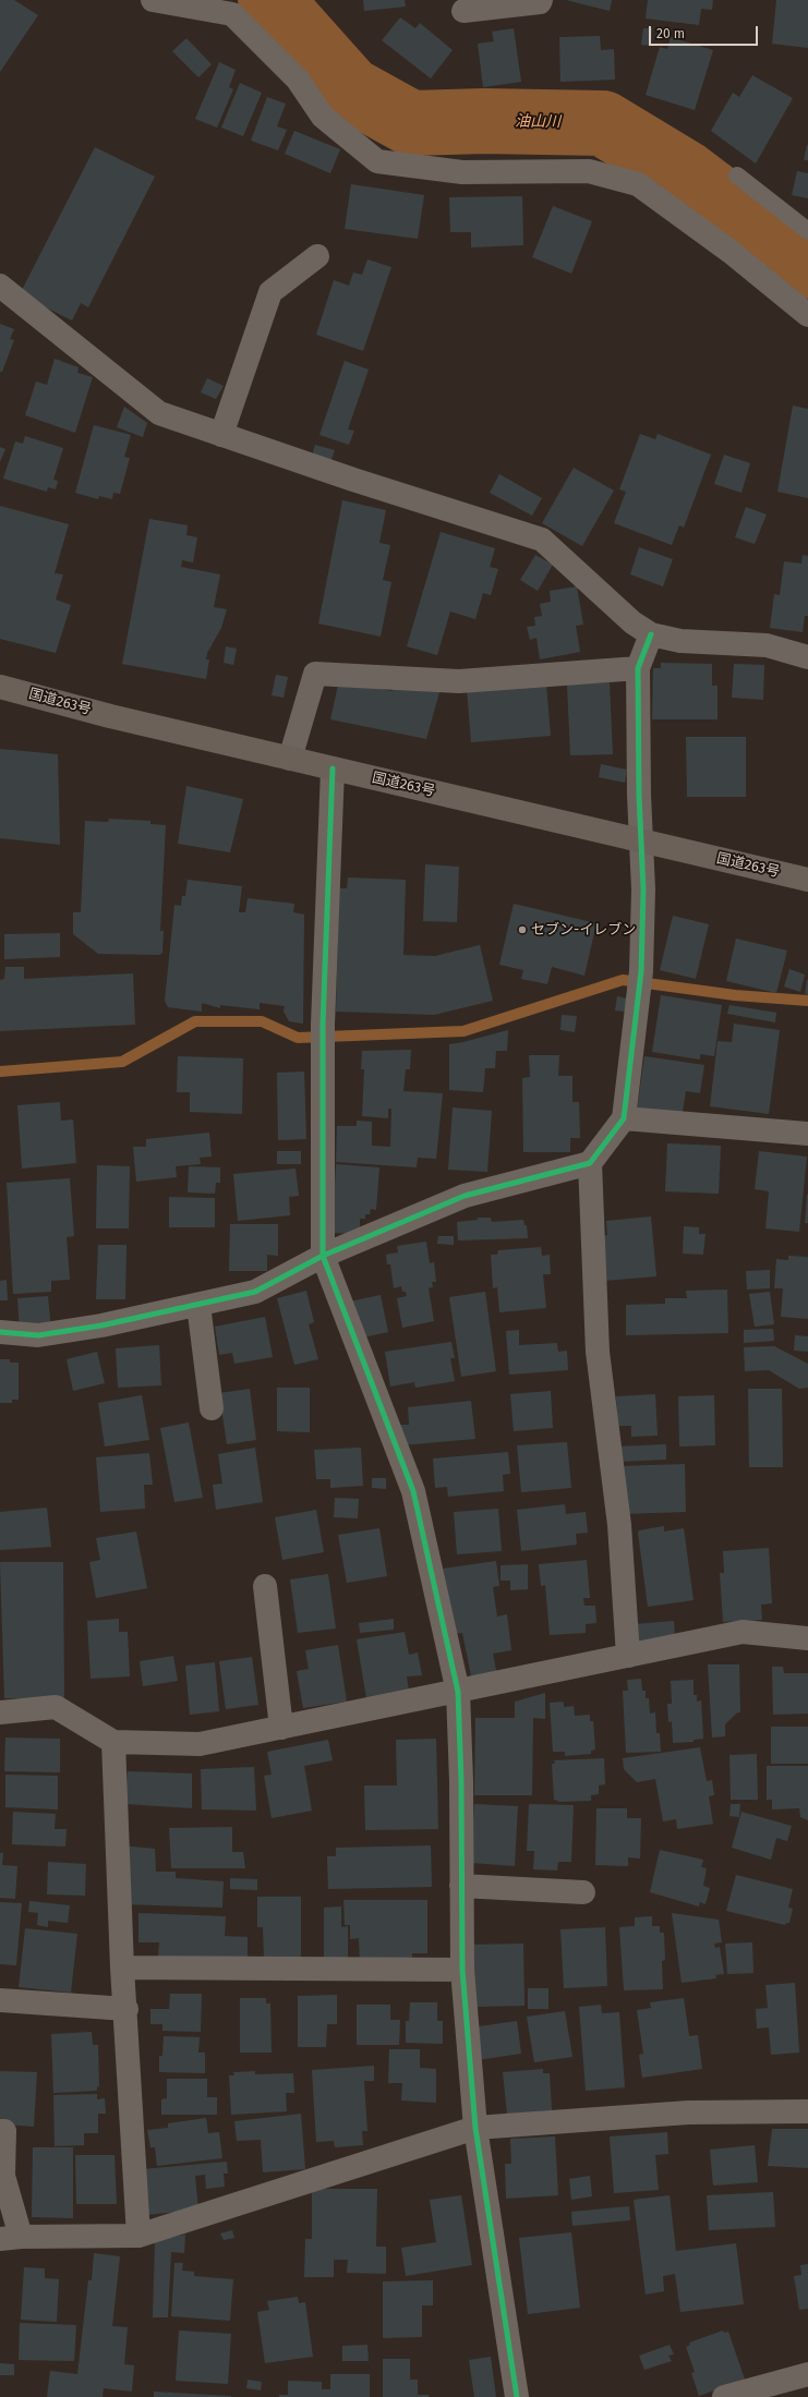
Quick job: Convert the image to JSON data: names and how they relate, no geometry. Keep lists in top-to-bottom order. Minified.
{"streets":{"highway":["国道263号"]},"water":["油山川"],"places":["セブン-イレブン"],"scale_bar":"20 m"}
